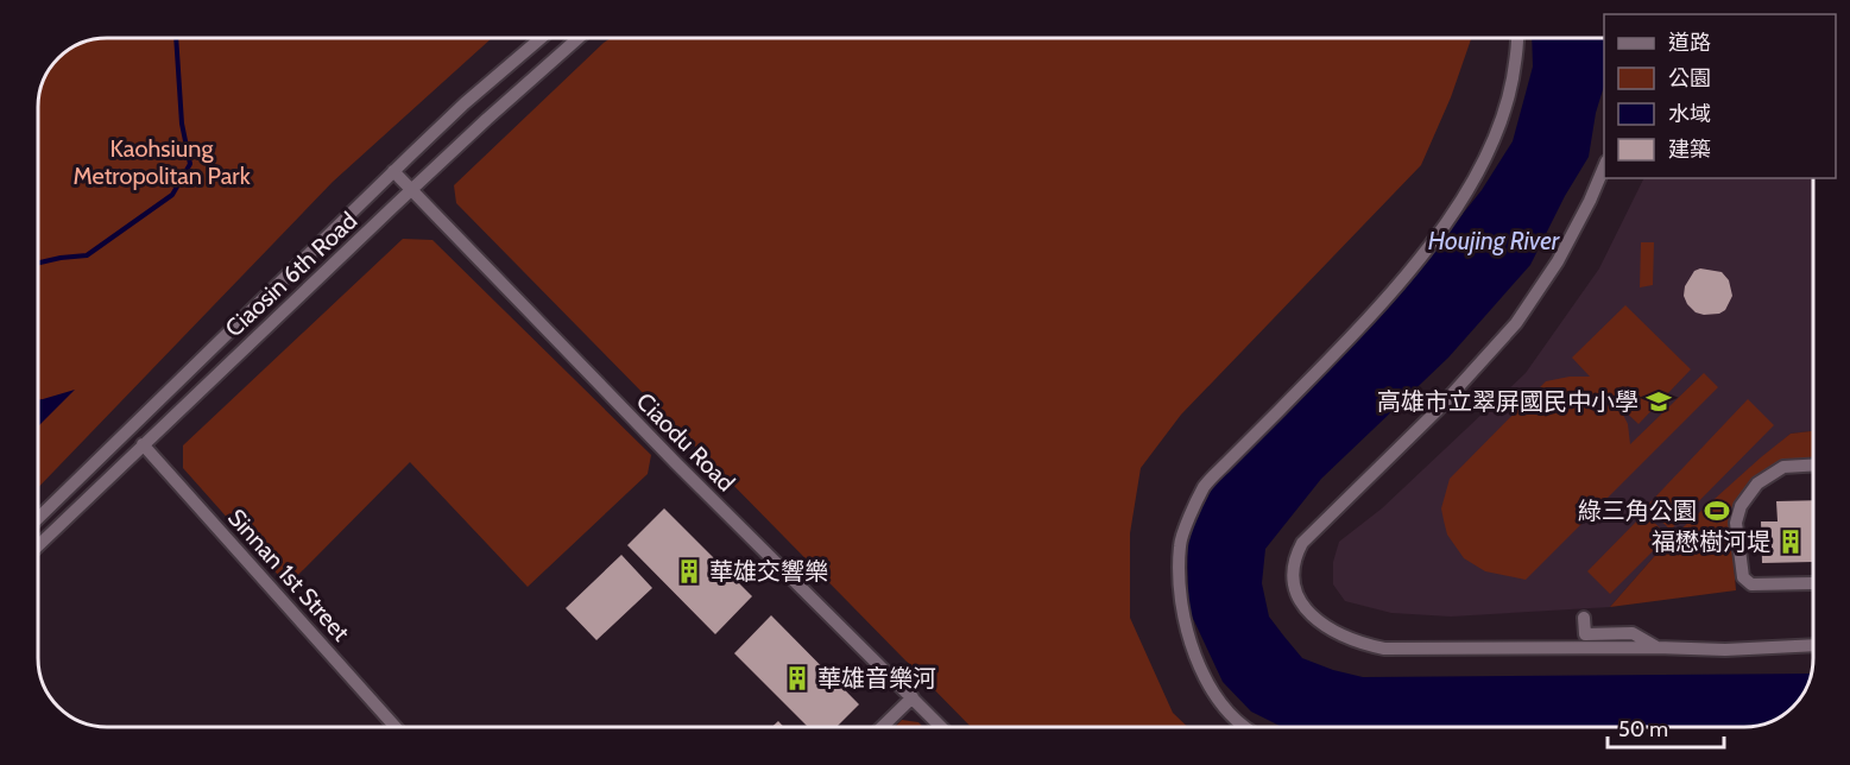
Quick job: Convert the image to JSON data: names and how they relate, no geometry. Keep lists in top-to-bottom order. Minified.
{"streets":{"street":["Ciaosin 6th Road","Ciaodu Road","Sinnan 1st Street"]},"crossings":[["Ciaosin 6th Road","Ciaodu Road"],["Ciaosin 6th Road","Sinnan 1st Street"]],"water":["Houjing River"],"parks":["Kaohsiung Metropolitan Park"],"places":{"school or university":["高雄市立翠屏國民中小學"],"sports":["綠三角公園"],"building":["福懋樹河堤","華雄交響樂","華雄音樂河"]},"legend":["道路","公園","水域","建築"],"scale_bar":"50 m"}
